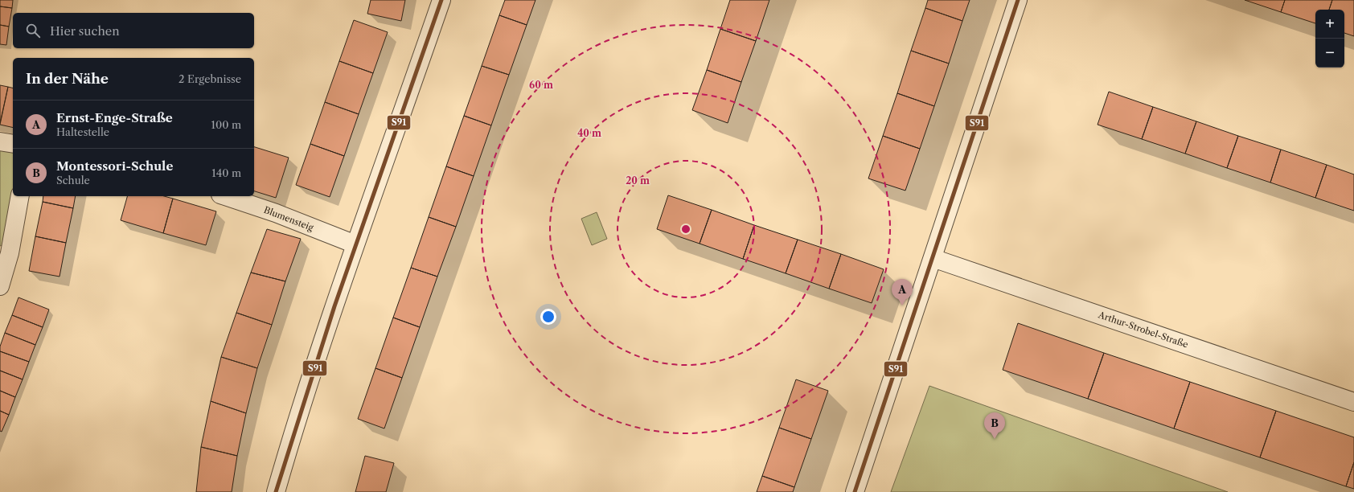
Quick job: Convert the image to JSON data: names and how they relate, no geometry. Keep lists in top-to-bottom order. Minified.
{"streets":{"street":["Blumensteig","Arthur-Strobel-Straße"]},"lines":["transit line S91"],"page":{"map_buttons":["+","−"],"search":"Hier suchen","heading":["In der Nähe","2 Ergebnisse"],"list":[{"mark":"A","name":"Ernst-Enge-Straße","note":"Haltestelle","value":"100 m"},{"mark":"B","name":"Montessori-Schule","note":"Schule","value":"140 m"}],"pins":["A","B"]},"rings":["60 m","40 m","20 m"]}
